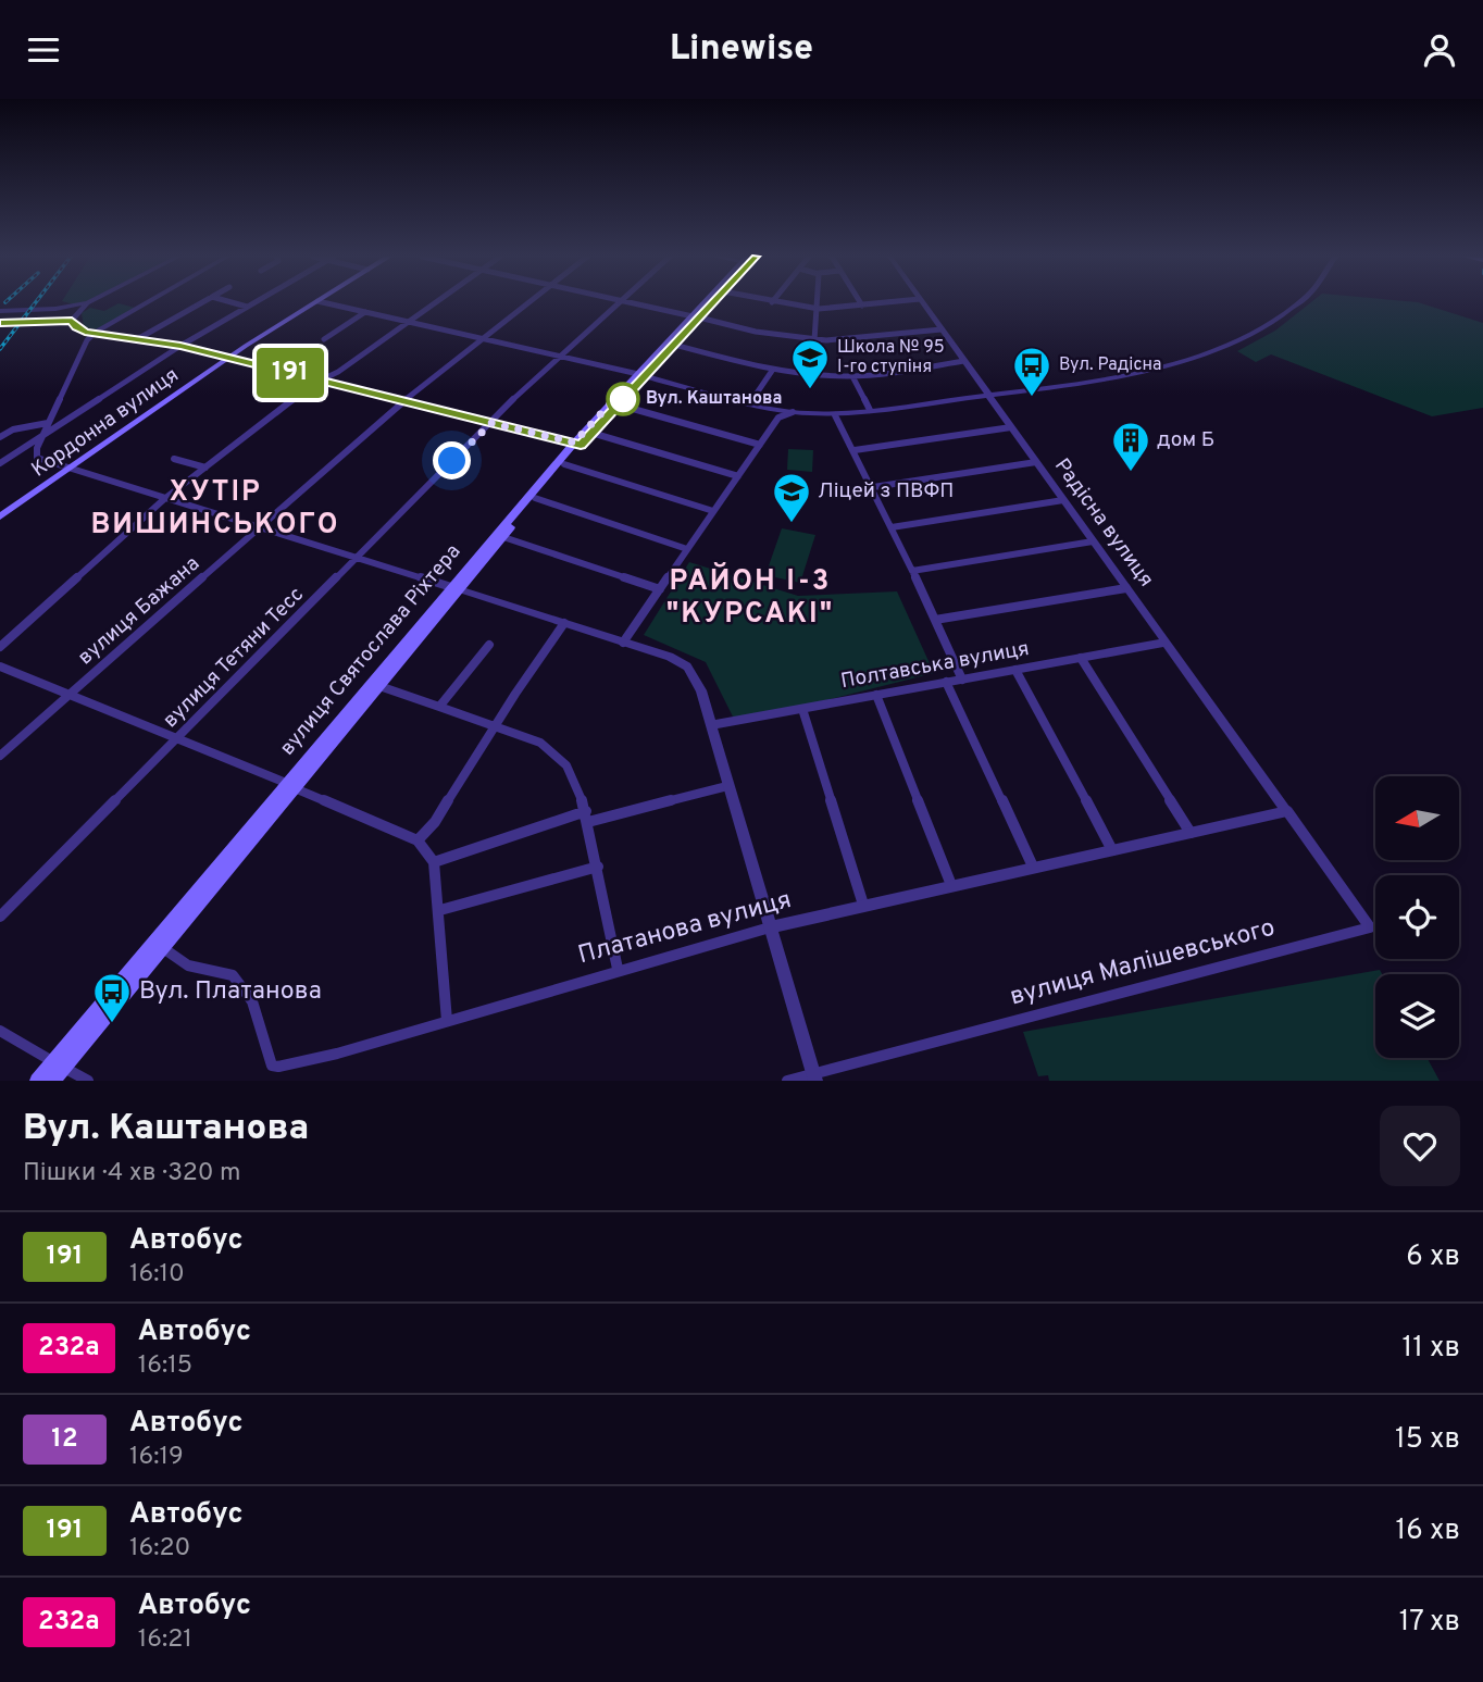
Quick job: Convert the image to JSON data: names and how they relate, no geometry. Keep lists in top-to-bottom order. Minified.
{"streets":{"main road":["Кордонна вулиця","вулиця Святослава Ріхтера"],"street":["Радісна вулиця","вулиця Бажана","вулиця Тетяни Тесс","Полтавська вулиця","Платанова вулиця","вулиця Малішевського"]},"crossings":[["Радісна вулиця","Полтавська вулиця"],["Радісна вулиця","Платанова вулиця"],["Радісна вулиця","вулиця Малішевського"],["вулиця Святослава Ріхтера","Платанова вулиця"],["Платанова вулиця","вулиця Малішевського"]],"districts":["ХУТІР ВИШИНСЬКОГО","РАЙОН І-3 \"КУРСАКІ\""],"places":{"school or university":["Школа № 95 І-го ступіня","Ліцей з ПВФП"],"bus stop":["Вул. Радісна","Вул. Платанова"],"other":["Вул. Каштанова"],"building":["дом Б"]},"lines":["bus line 191"],"north":"left","page":{"header":"Linewise","on_map":"191","heading":["Вул. Каштанова","Пішки · 4 хв · 320 m"],"list":[{"mark":"191","name":"Автобус","note":"16:10","value":"6 хв"},{"mark":"232а","name":"Автобус","note":"16:15","value":"11 хв"},{"mark":"12","name":"Автобус","note":"16:19","value":"15 хв"},{"mark":"191","name":"Автобус","note":"16:20","value":"16 хв"},{"mark":"232а","name":"Автобус","note":"16:21","value":"17 хв"}]}}
